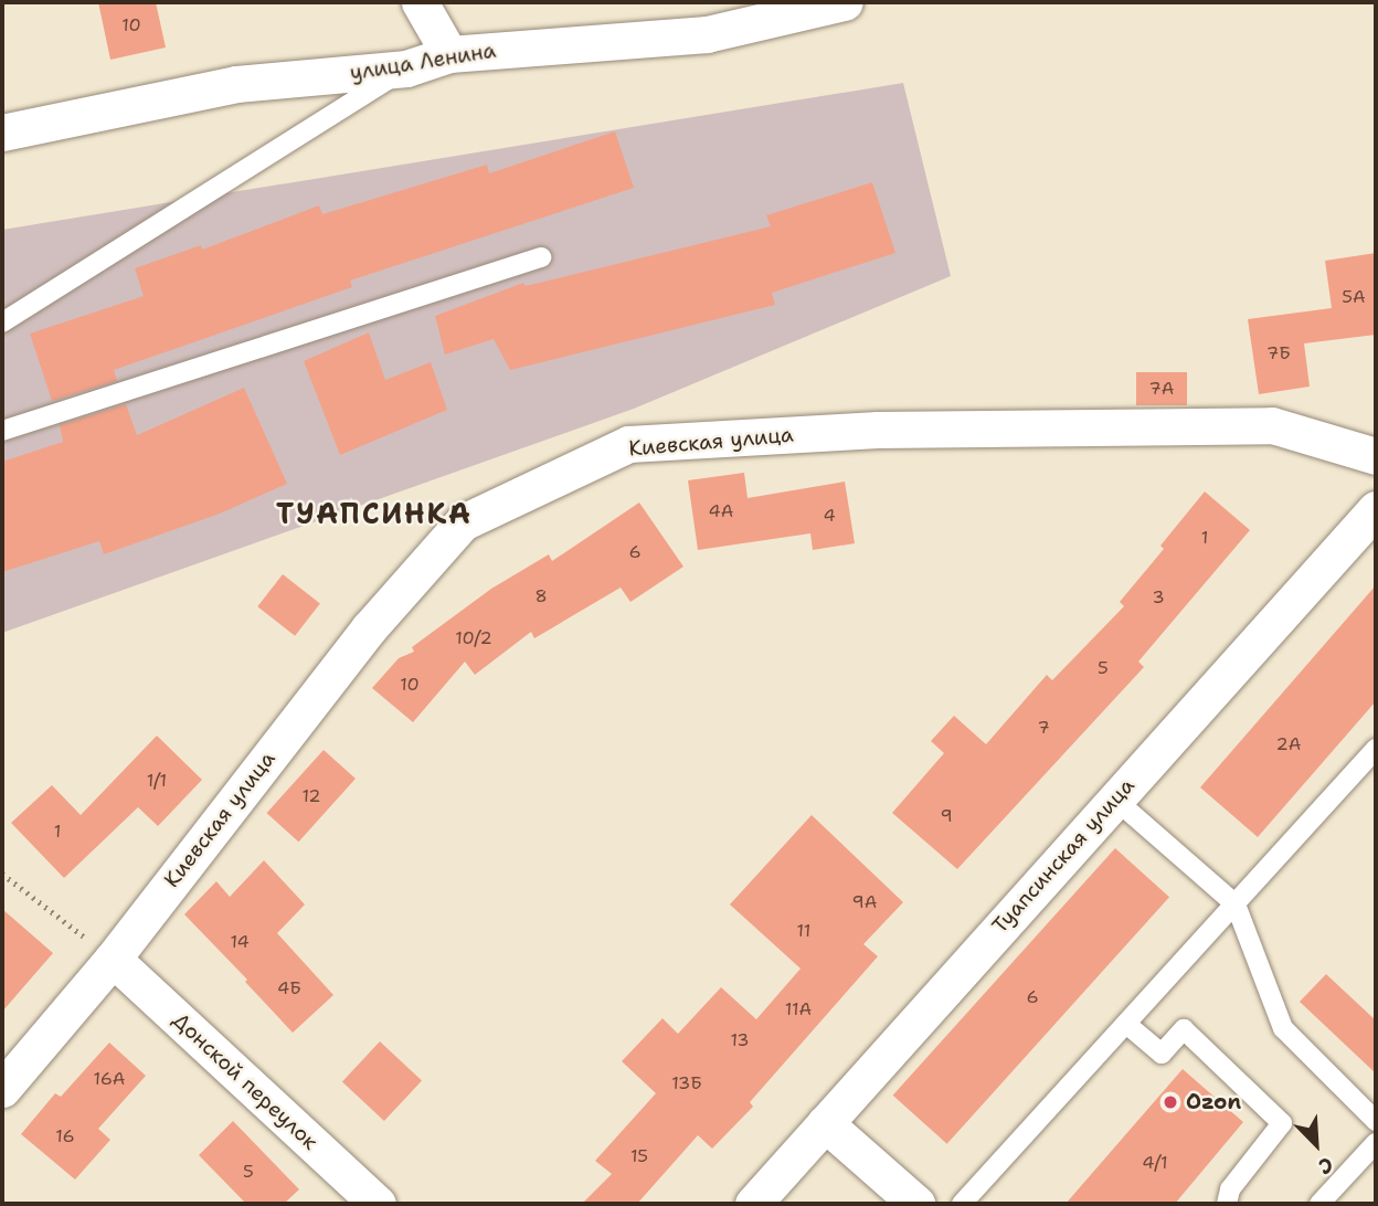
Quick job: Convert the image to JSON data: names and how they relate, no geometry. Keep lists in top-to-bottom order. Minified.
{"streets":{"street":["улица Ленина","Киевская улица","Туапсинская улица","Донской переулок"]},"crossings":[["Киевская улица","Донской переулок"]],"districts":["ТУАПСИНКА"],"places":["Ozon"],"house_numbers":["10","5А","7Б","7А","4А","4","1","6","8","3","10/2","5","10","7","2А","1/1","12","9","1","9А","11","14","4Б","6","11А","13","16А","13Б","16","15","4/1","5"],"north":"bottom right"}
